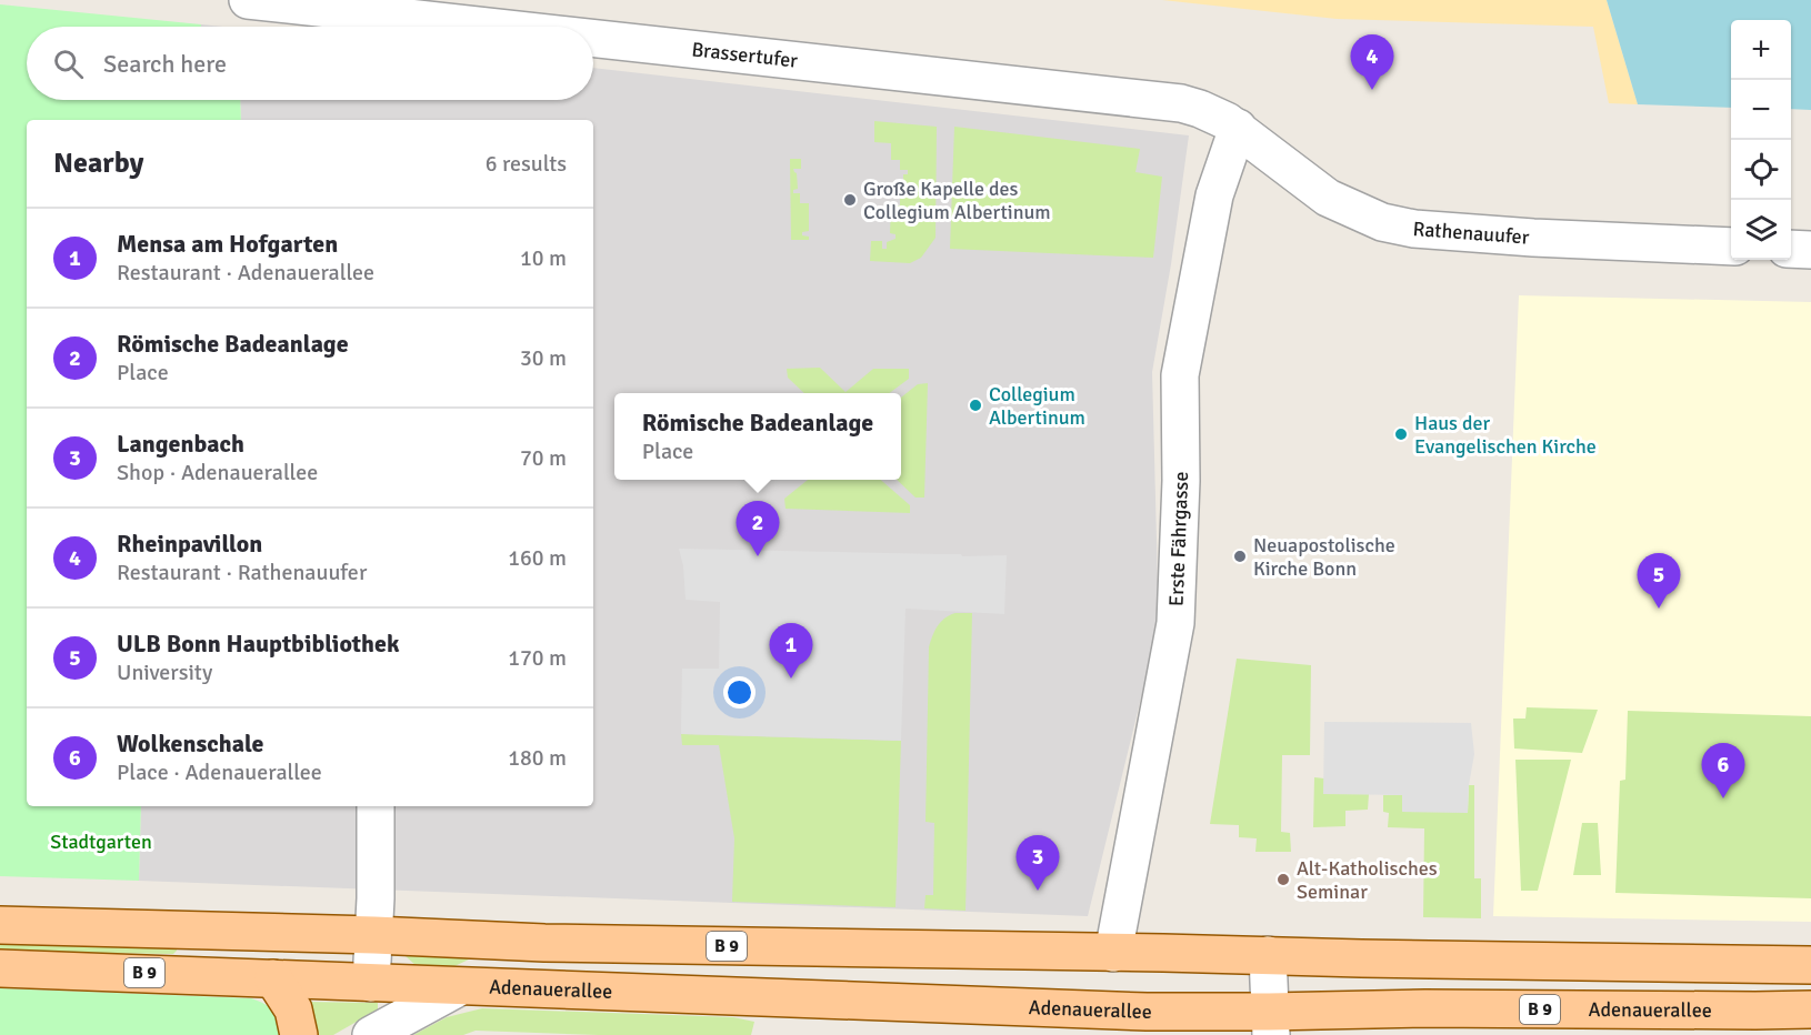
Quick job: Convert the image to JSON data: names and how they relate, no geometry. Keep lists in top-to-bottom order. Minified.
{"streets":{"main road":["B 9","Adenauerallee"],"street":["Brassertufer","Rathenauufer","Erste Fährgasse"]},"crossings":[["Brassertufer","Rathenauufer"],["Brassertufer","Erste Fährgasse"],["Rathenauufer","Erste Fährgasse"],["Erste Fährgasse","B 9"]],"parks":["Stadtgarten"],"places":["Große Kapelle des Collegium Albertinum","Collegium Albertinum","Haus der Evangelischen Kirche","Neuapostolische Kirche Bonn","Alt-Katholisches Seminar"],"page":{"map_buttons":["+","−"],"search":"Search here","pins":["4","2","5","1","6","3"],"heading":["Nearby","6 results"],"list":[{"mark":"1","name":"Mensa am Hofgarten","note":"Restaurant · Adenauerallee","value":"10 m"},{"mark":"2","name":"Römische Badeanlage","note":"Place","value":"30 m"},{"mark":"3","name":"Langenbach","note":"Shop · Adenauerallee","value":"70 m"},{"mark":"4","name":"Rheinpavillon","note":"Restaurant · Rathenauufer","value":"160 m"},{"mark":"5","name":"ULB Bonn Hauptbibliothek","note":"University","value":"170 m"},{"mark":"6","name":"Wolkenschale","note":"Place · Adenauerallee","value":"180 m"}],"popup":["Römische Badeanlage","Place"]}}
